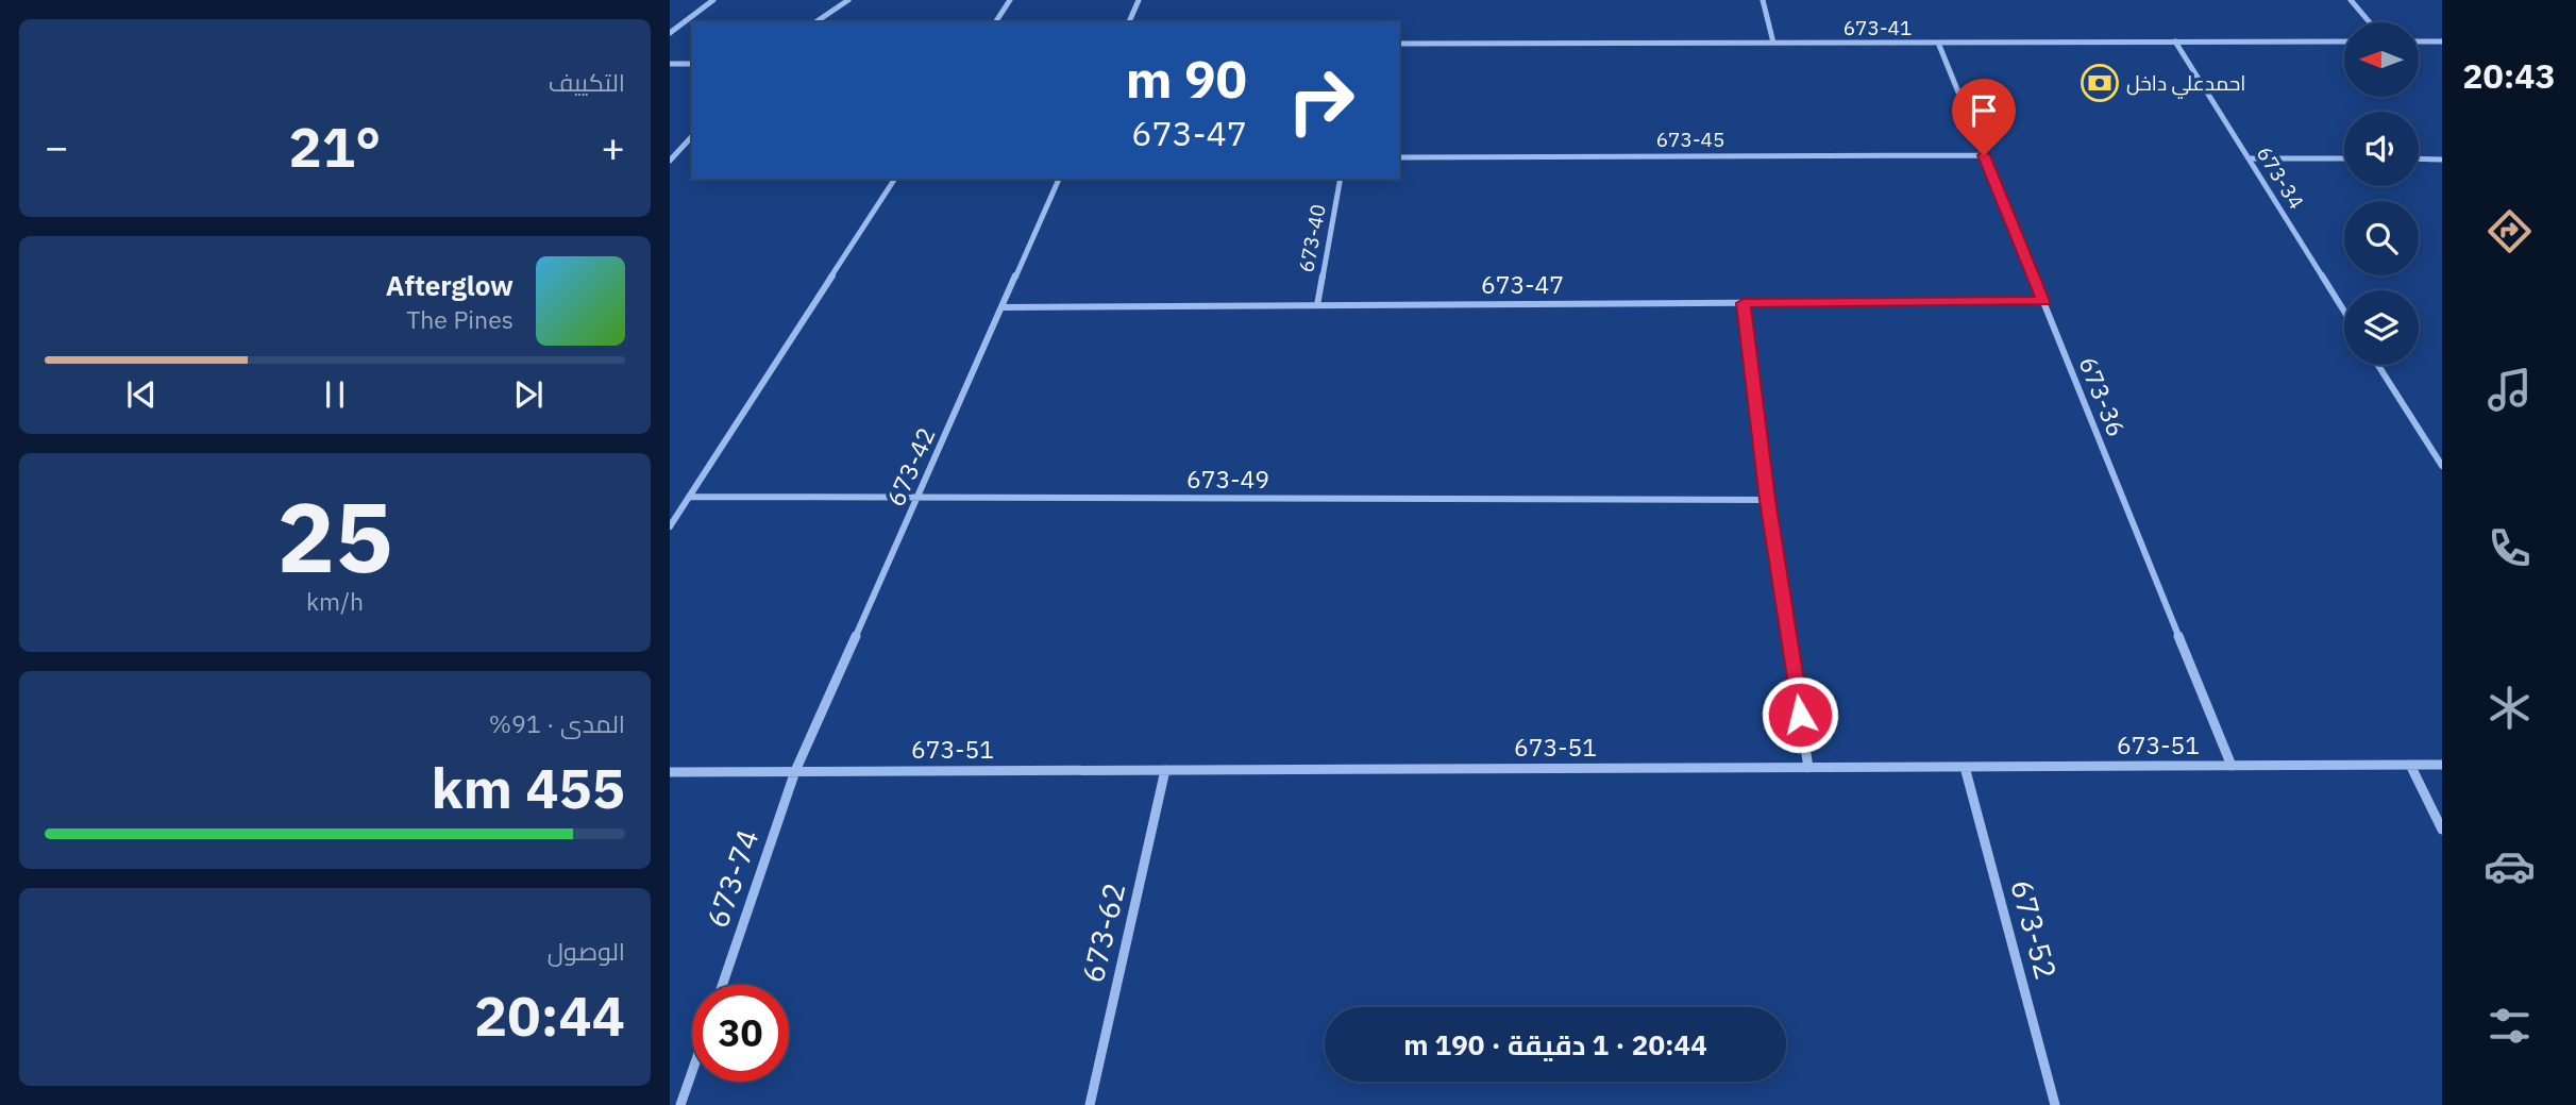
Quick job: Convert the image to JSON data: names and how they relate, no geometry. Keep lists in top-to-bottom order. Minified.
{"streets":{"street":["673-41","673-45","673-34","673-40","673-47","673-36","673-42","673-49","673-51","673-74","673-52","673-62"]},"crossings":[["673-41","673-34"],["673-41","673-36"],["673-45","673-36"],["673-40","673-47"],["673-47","673-36"],["673-47","673-42"],["673-36","673-51"],["673-42","673-49"],["673-42","673-51"],["673-42","673-74"],["673-51","673-74"],["673-51","673-52"],["673-51","673-62"]],"places":{"bank":["احمدعلي داخل"]},"north":"left","page":{"tabs":"20:43","tile":["التكييف",["25","km/h"],["المدى · 91%","455 km"],["الوصول","20:44"]],"turn":["90 m","673-47"],"heat":["−","21°","+"],"song":["Afterglow","The Pines"],"limit":"30","trip":"20:44 · 1 دقيقة · 190 m"}}
